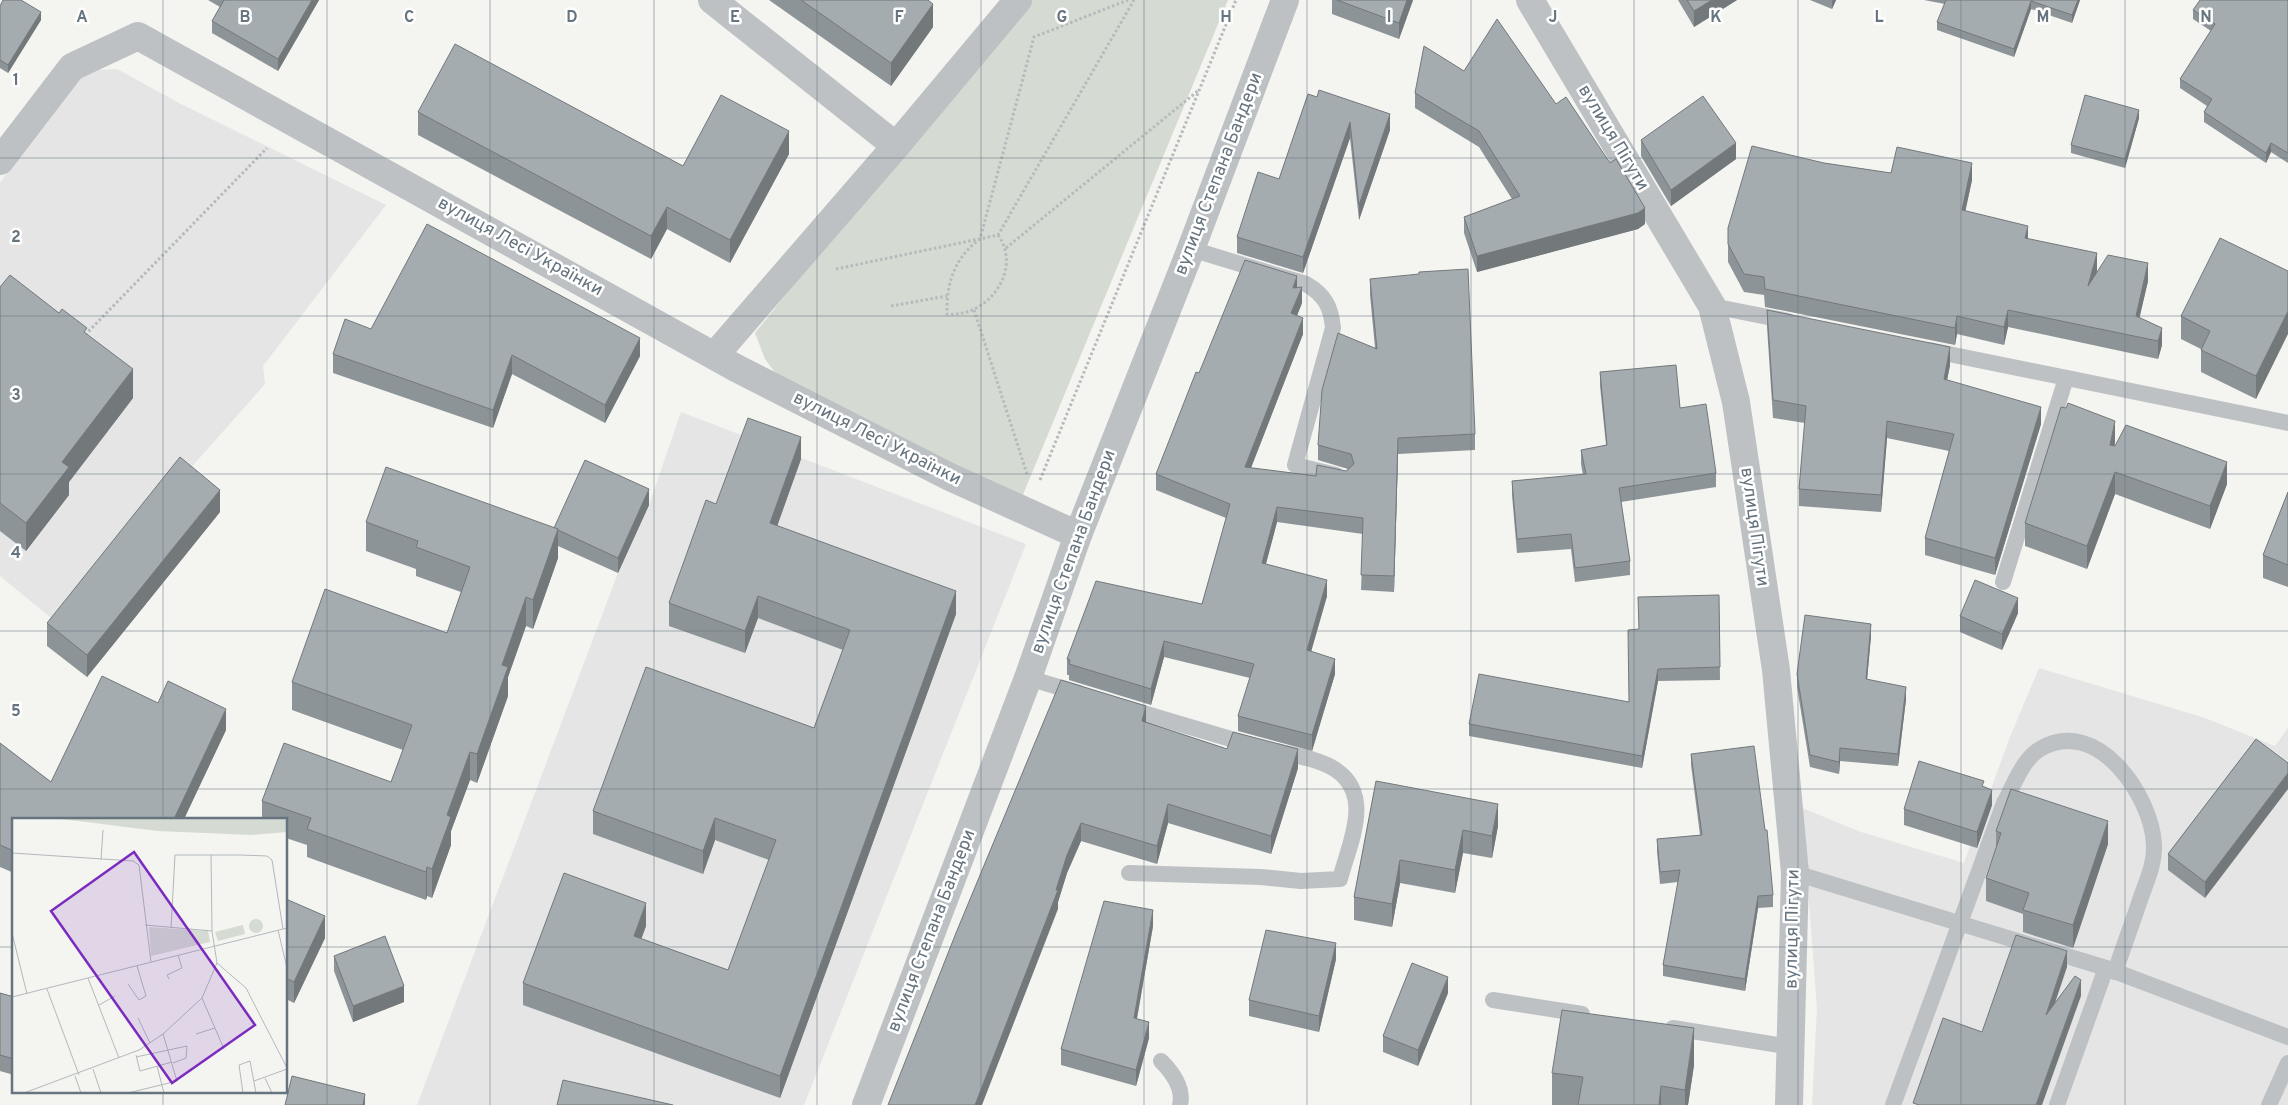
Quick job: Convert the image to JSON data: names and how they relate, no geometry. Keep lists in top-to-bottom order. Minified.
{"streets":{"street":["вулиця Пігути","вулиця Степана Бандери","вулиця Лесі Українки"]},"crossings":[["вулиця Степана Бандери","вулиця Лесі Українки"]],"grid":{"columns":["A","B","C","D","E","F","G","H","I","J","K","L","M","N"],"rows":["1","2","3","4","5"]}}
